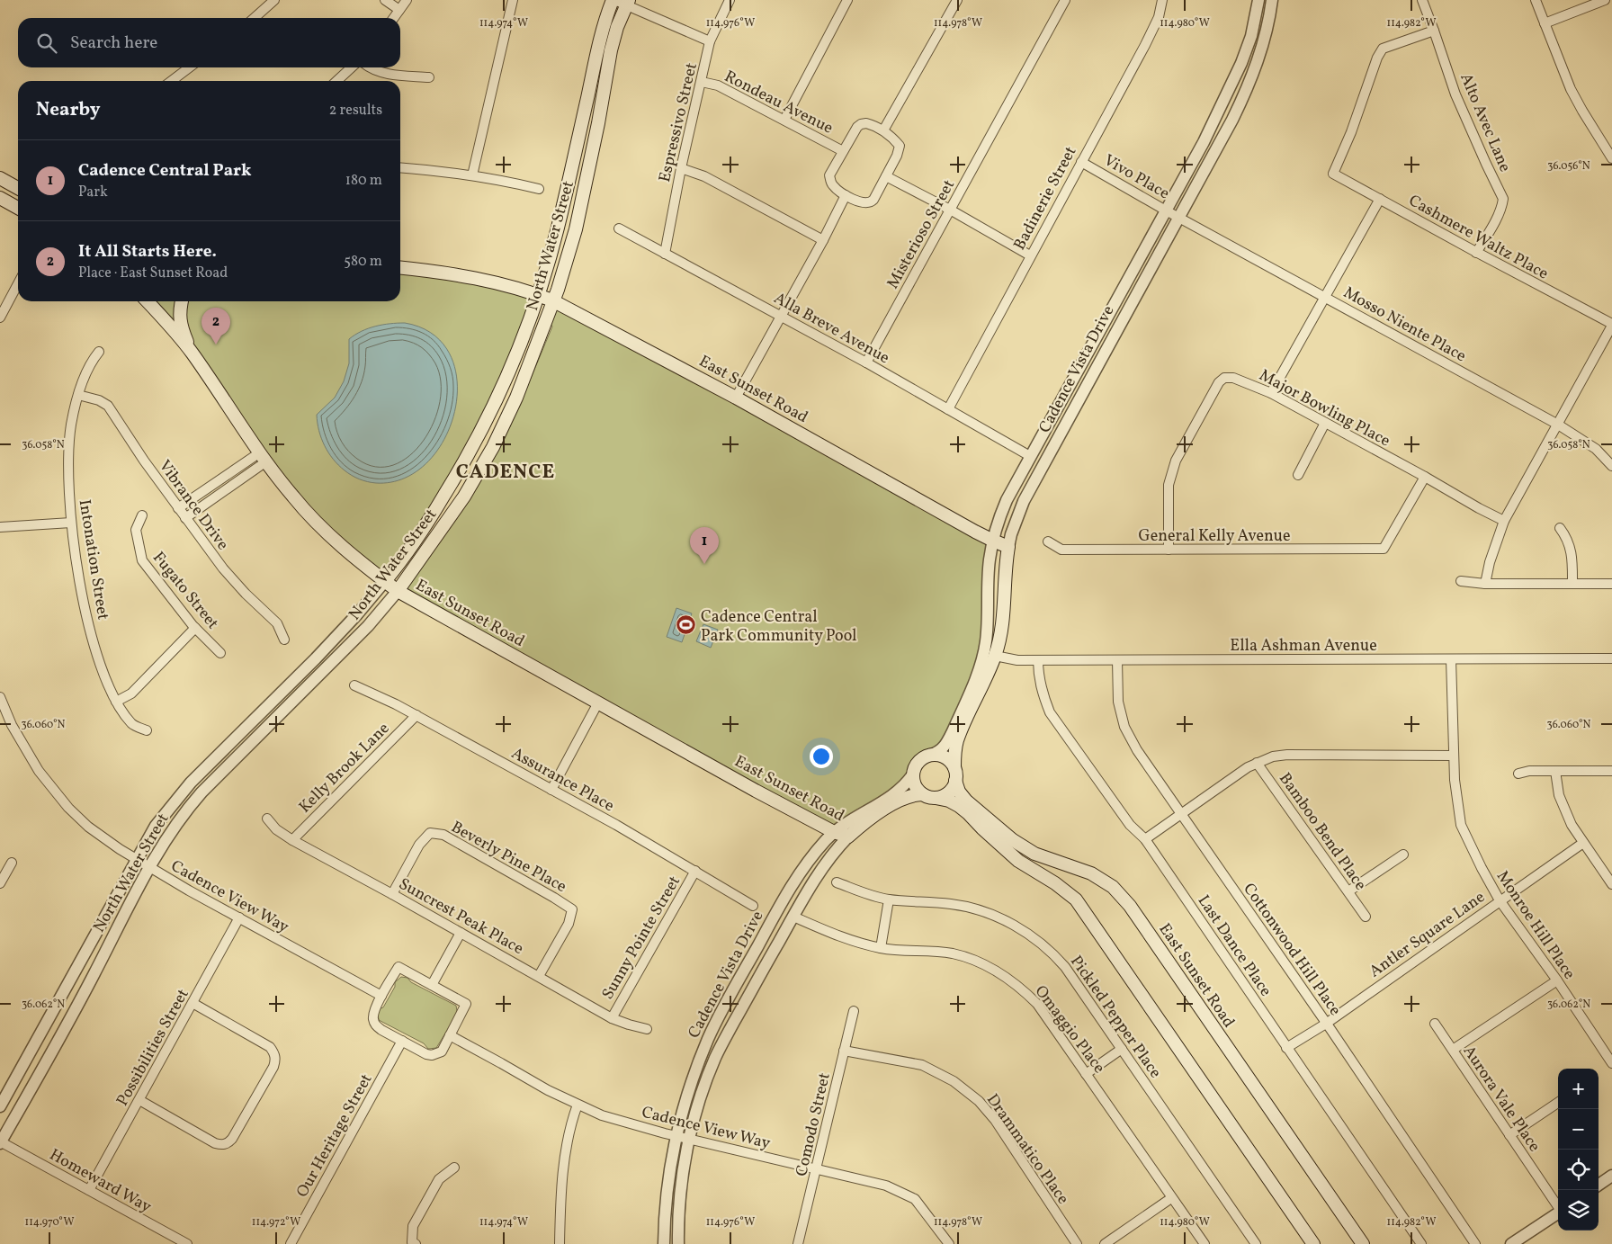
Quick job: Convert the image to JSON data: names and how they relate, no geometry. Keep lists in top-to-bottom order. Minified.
{"streets":{"main road":["North Water Street","Cadence Vista Drive","East Sunset Road"],"street":["Rondeau Avenue","Espressivo Street","Alto Avec Lane","Vivo Place","Badinerie Street","Misterioso Street","Cashmere Waltz Place","Mosso Niente Place","Alla Breve Avenue","Major Bowling Place","Vibrance Drive","General Kelly Avenue","Intonation Street","Fugato Street","Ella Ashman Avenue","Kelly Brook Lane","Assurance Place","Bamboo Bend Place","Beverly Pine Place","Cadence View Way","Suncrest Peak Place","Monroe Hill Place","Antler Square Lane","Sunny Pointe Street","Last Dance Place","Cottonwood Hill Place","Pickled Pepper Place","Omaggio Place","Possibilities Street","Aurora Vale Place","Comodo Street","Our Heritage Street","Drammatico Place","Homeward Way"]},"crossings":[["Rondeau Avenue","Espressivo Street"],["Espressivo Street","Alla Breve Avenue"],["Alto Avec Lane","Cashmere Waltz Place"],["Vivo Place","Badinerie Street"],["Vivo Place","Mosso Niente Place"],["Vivo Place","Cadence Vista Drive"],["Badinerie Street","Alla Breve Avenue"],["Misterioso Street","Alla Breve Avenue"],["North Water Street","East Sunset Road"],["North Water Street","Cadence View Way"],["North Water Street","Homeward Way"],["Mosso Niente Place","Cadence Vista Drive"],["Alla Breve Avenue","Cadence Vista Drive"],["Cadence Vista Drive","East Sunset Road"],["Cadence Vista Drive","Ella Ashman Avenue"],["Cadence Vista Drive","Cadence View Way"],["Cadence Vista Drive","Omaggio Place"],["Major Bowling Place","General Kelly Avenue"],["Vibrance Drive","Intonation Street"],["Ella Ashman Avenue","Monroe Hill Place"],["Ella Ashman Avenue","Last Dance Place"],["Ella Ashman Avenue","Cottonwood Hill Place"],["Kelly Brook Lane","Assurance Place"],["Kelly Brook Lane","Suncrest Peak Place"],["Assurance Place","Sunny Pointe Street"],["Beverly Pine Place","Suncrest Peak Place"],["Cadence View Way","Possibilities Street"],["Cadence View Way","Comodo Street"],["Suncrest Peak Place","Sunny Pointe Street"],["Monroe Hill Place","Antler Square Lane"],["Antler Square Lane","Last Dance Place"],["Antler Square Lane","Cottonwood Hill Place"],["Possibilities Street","Homeward Way"],["Comodo Street","Drammatico Place"]],"districts":["CADENCE"],"places":{"sports":["Cadence Central Park Community Pool"]},"page":{"search":"Search here","heading":["Nearby","2 results"],"list":[{"mark":"1","name":"Cadence Central Park","note":"Park","value":"180 m"},{"mark":"2","name":"It All Starts Here.","note":"Place · East Sunset Road","value":"580 m"}],"pins":["2","1"],"map_buttons":["+","−"]},"coordinates":["114.974°W","114.976°W","114.978°W","114.980°W","114.982°W","36.056°N","36.058°N","36.060°N","36.062°N","114.970°W","114.972°W"]}
